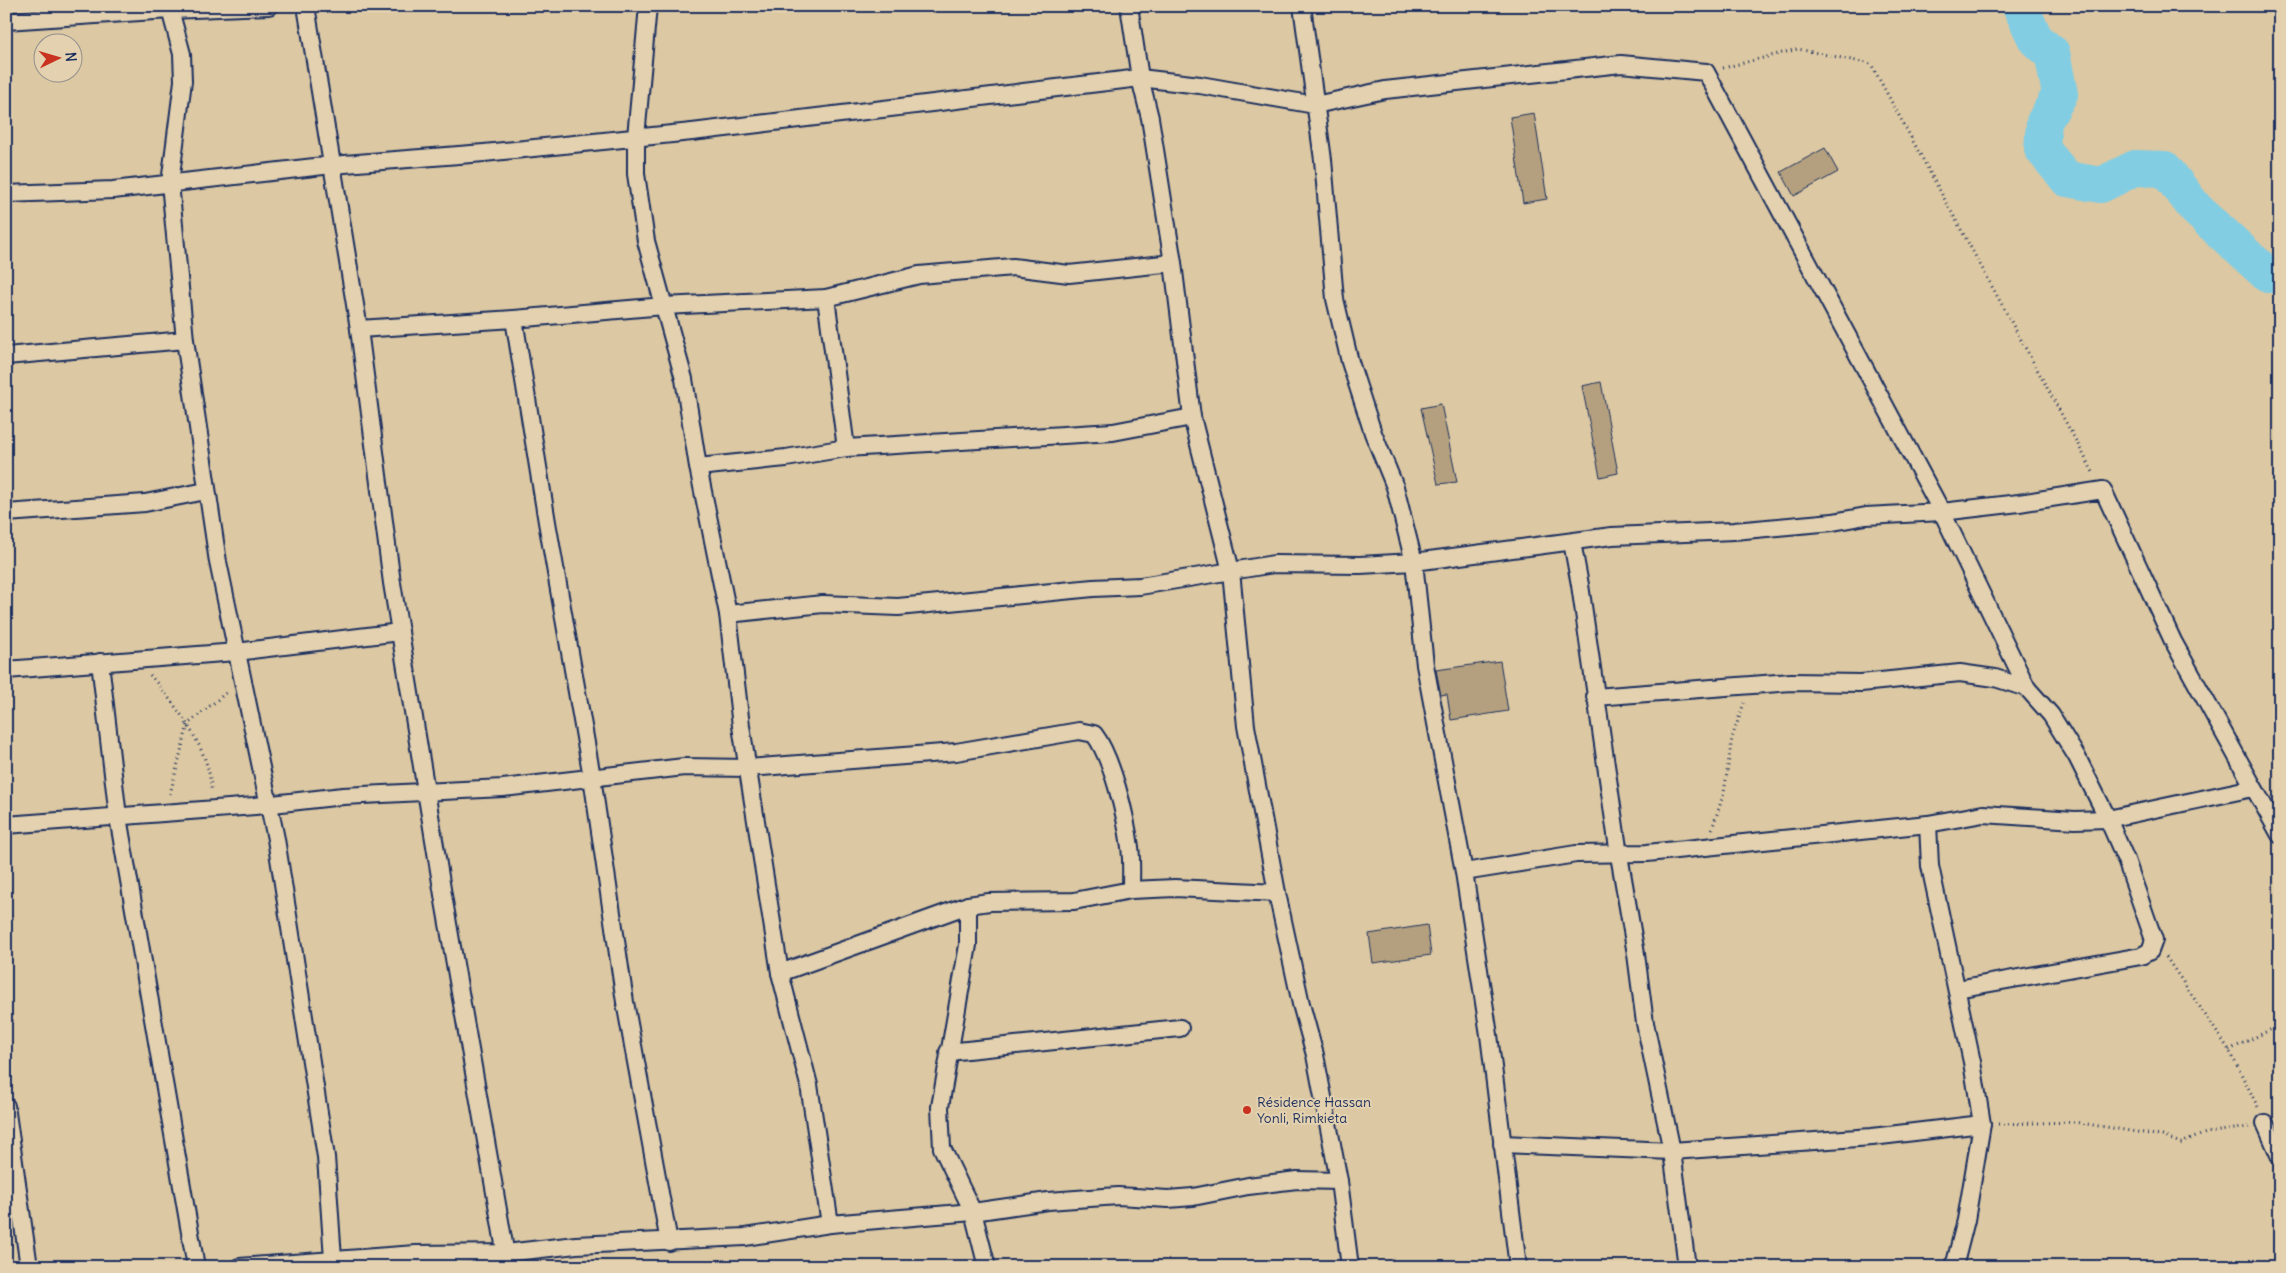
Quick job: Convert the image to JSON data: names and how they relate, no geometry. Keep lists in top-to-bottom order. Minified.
{"places":["Résidence Hassan Yonli, Rimkieta"],"north":"right"}
